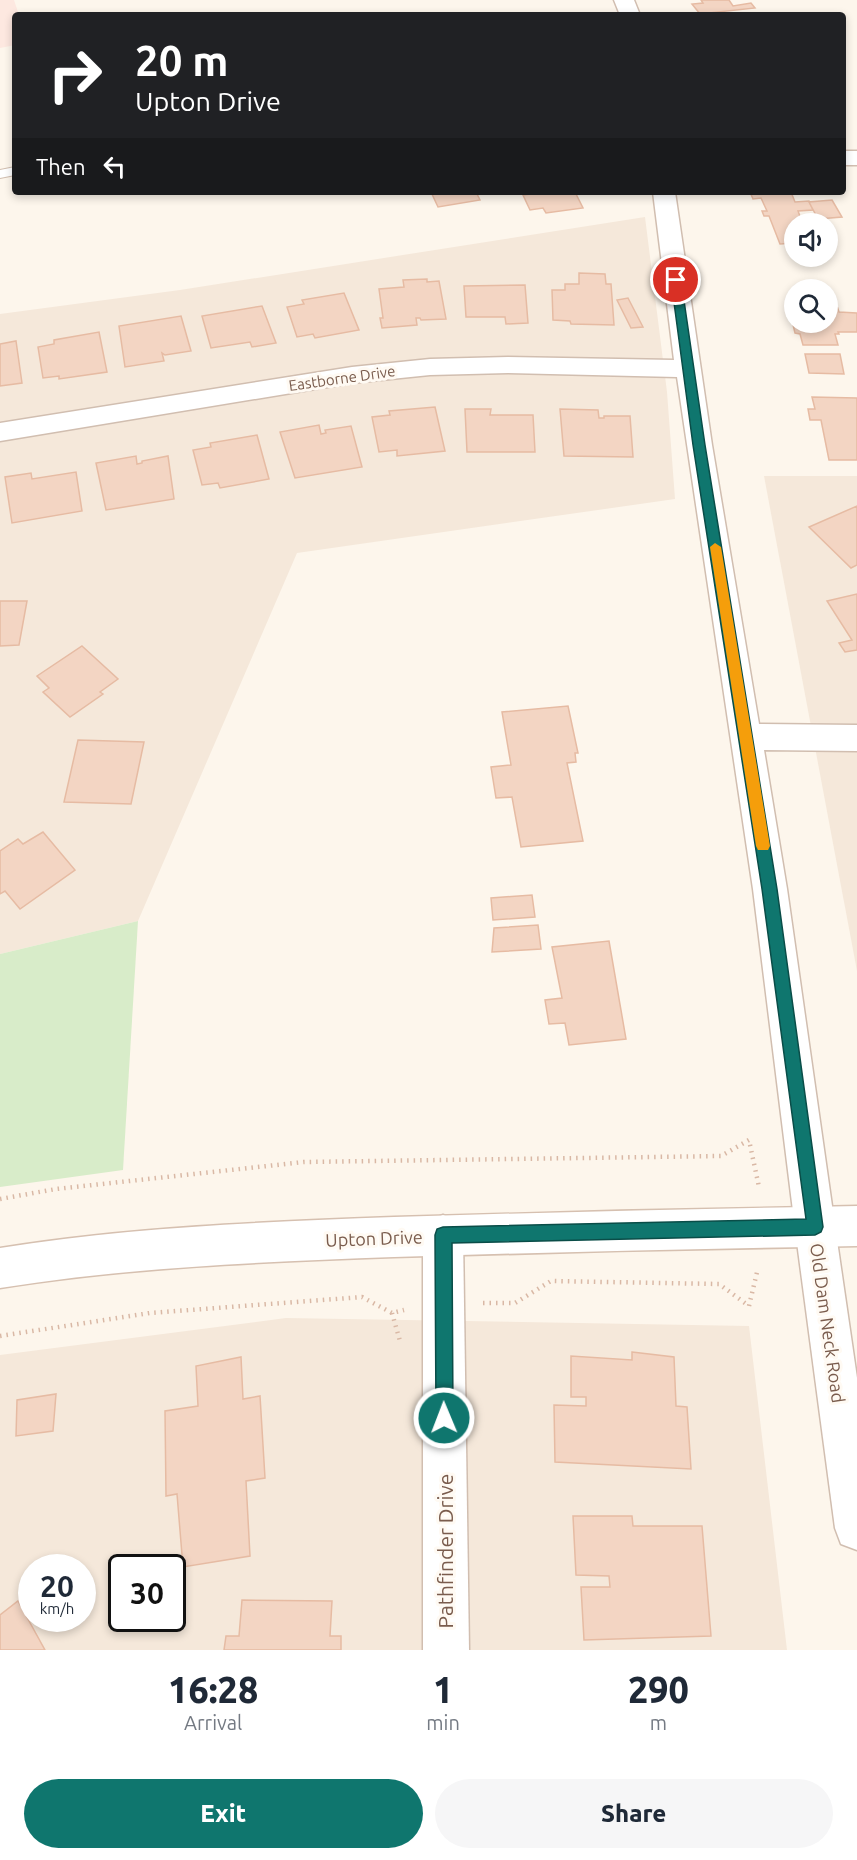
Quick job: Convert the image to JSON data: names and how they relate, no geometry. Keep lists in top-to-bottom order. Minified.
{"streets":{"street":["Eastborne Drive","Upton Drive","Old Dam Neck Road","Pathfinder Drive"]},"crossings":[["Eastborne Drive","Old Dam Neck Road"],["Upton Drive","Old Dam Neck Road"],["Upton Drive","Pathfinder Drive"]],"page":{"turn":["20 m","Upton Drive"],"then":"Then","speed":"20 km/h","limit":"30","eta":["16:28","Arrival","1","min","290","m"],"buttons":["Exit","Share"]}}
